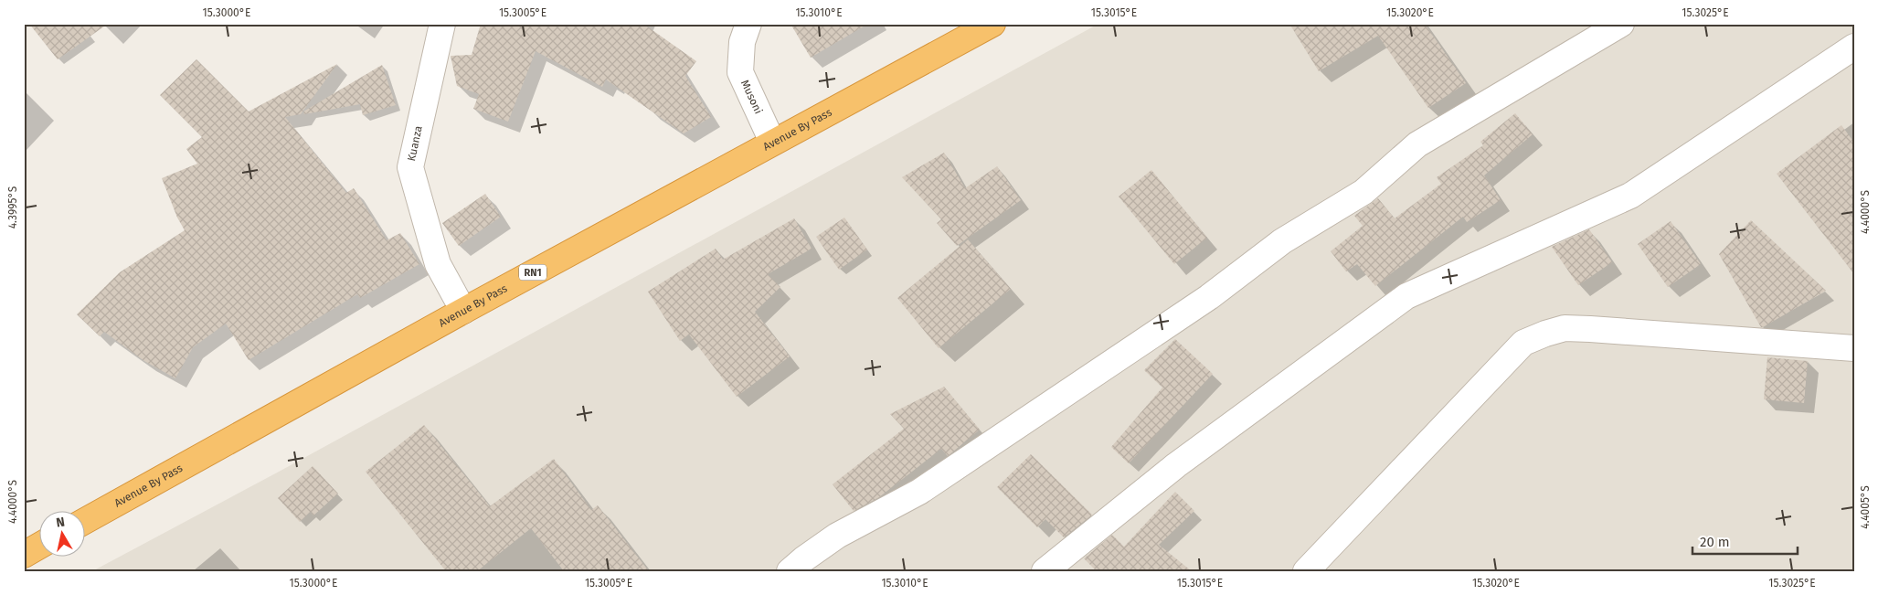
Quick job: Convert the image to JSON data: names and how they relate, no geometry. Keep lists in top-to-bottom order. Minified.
{"streets":{"highway":["Avenue By Pass","RN1"],"street":["Musoni","Kuanza"]},"crossings":[["Musoni","Avenue By Pass"],["Avenue By Pass","Kuanza"]],"scale_bar":"20 m","north":"top","coordinates":["15.3000°E","15.3005°E","15.3010°E","15.3015°E","15.3020°E","15.3025°E","4.3995°S","4.4000°S","4.4005°S"]}
